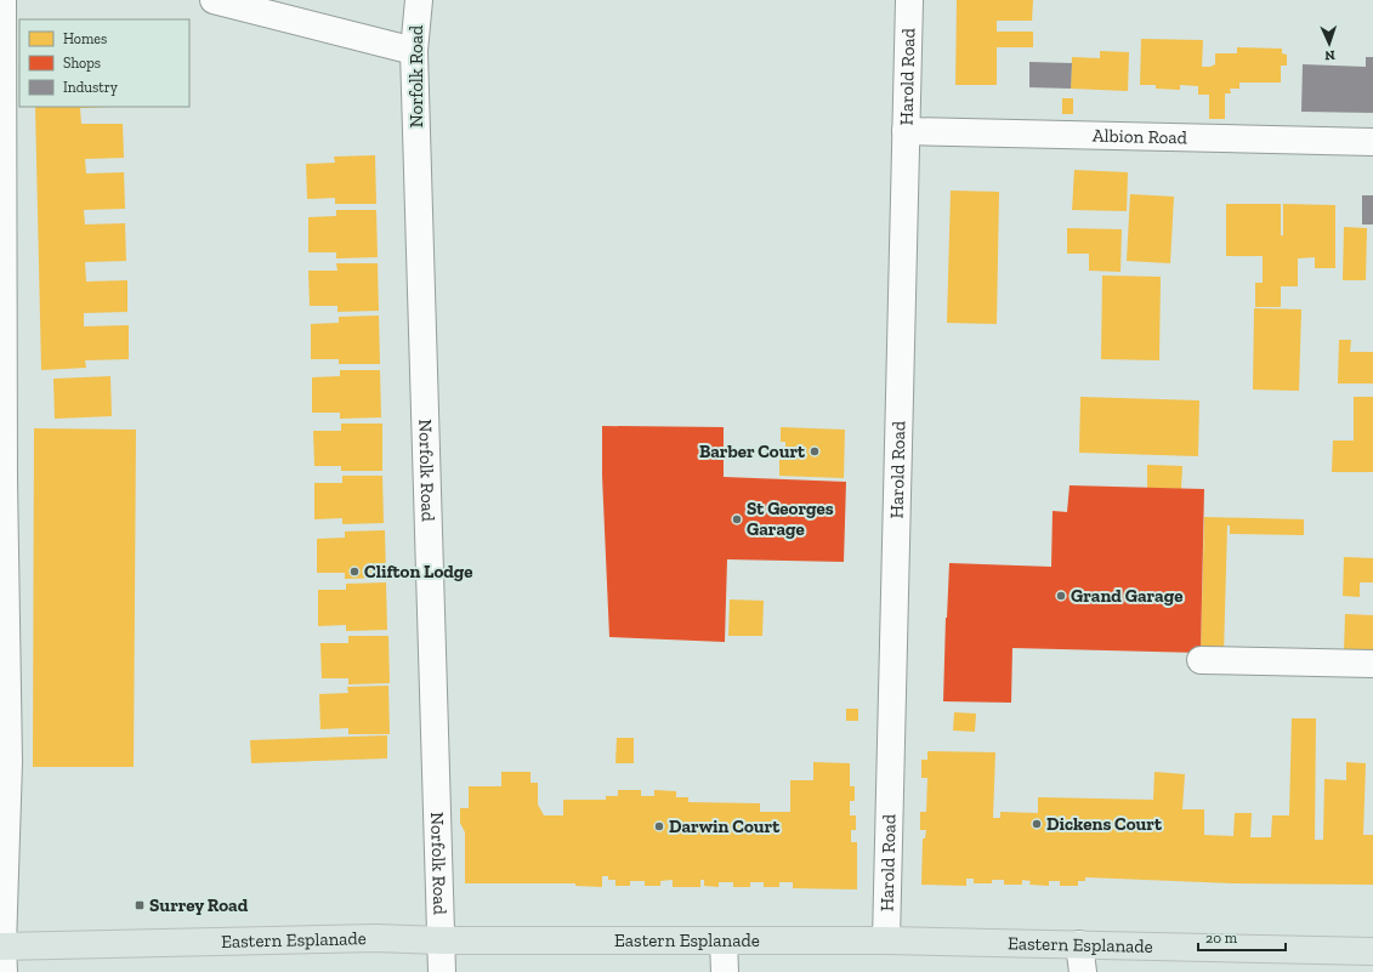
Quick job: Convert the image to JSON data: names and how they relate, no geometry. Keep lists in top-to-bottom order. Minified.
{"streets":{"main road":["Eastern Esplanade"],"street":["Norfolk Road","Harold Road","Albion Road"]},"crossings":[["Norfolk Road","Eastern Esplanade"],["Harold Road","Albion Road"],["Harold Road","Eastern Esplanade"]],"places":{"other":["Barber Court","St Georges Garage","Clifton Lodge","Grand Garage","Dickens Court","Darwin Court"],"transit":["Surrey Road"]},"legend":["Homes","Shops","Industry"],"scale_bar":"20 m","north":"bottom"}
